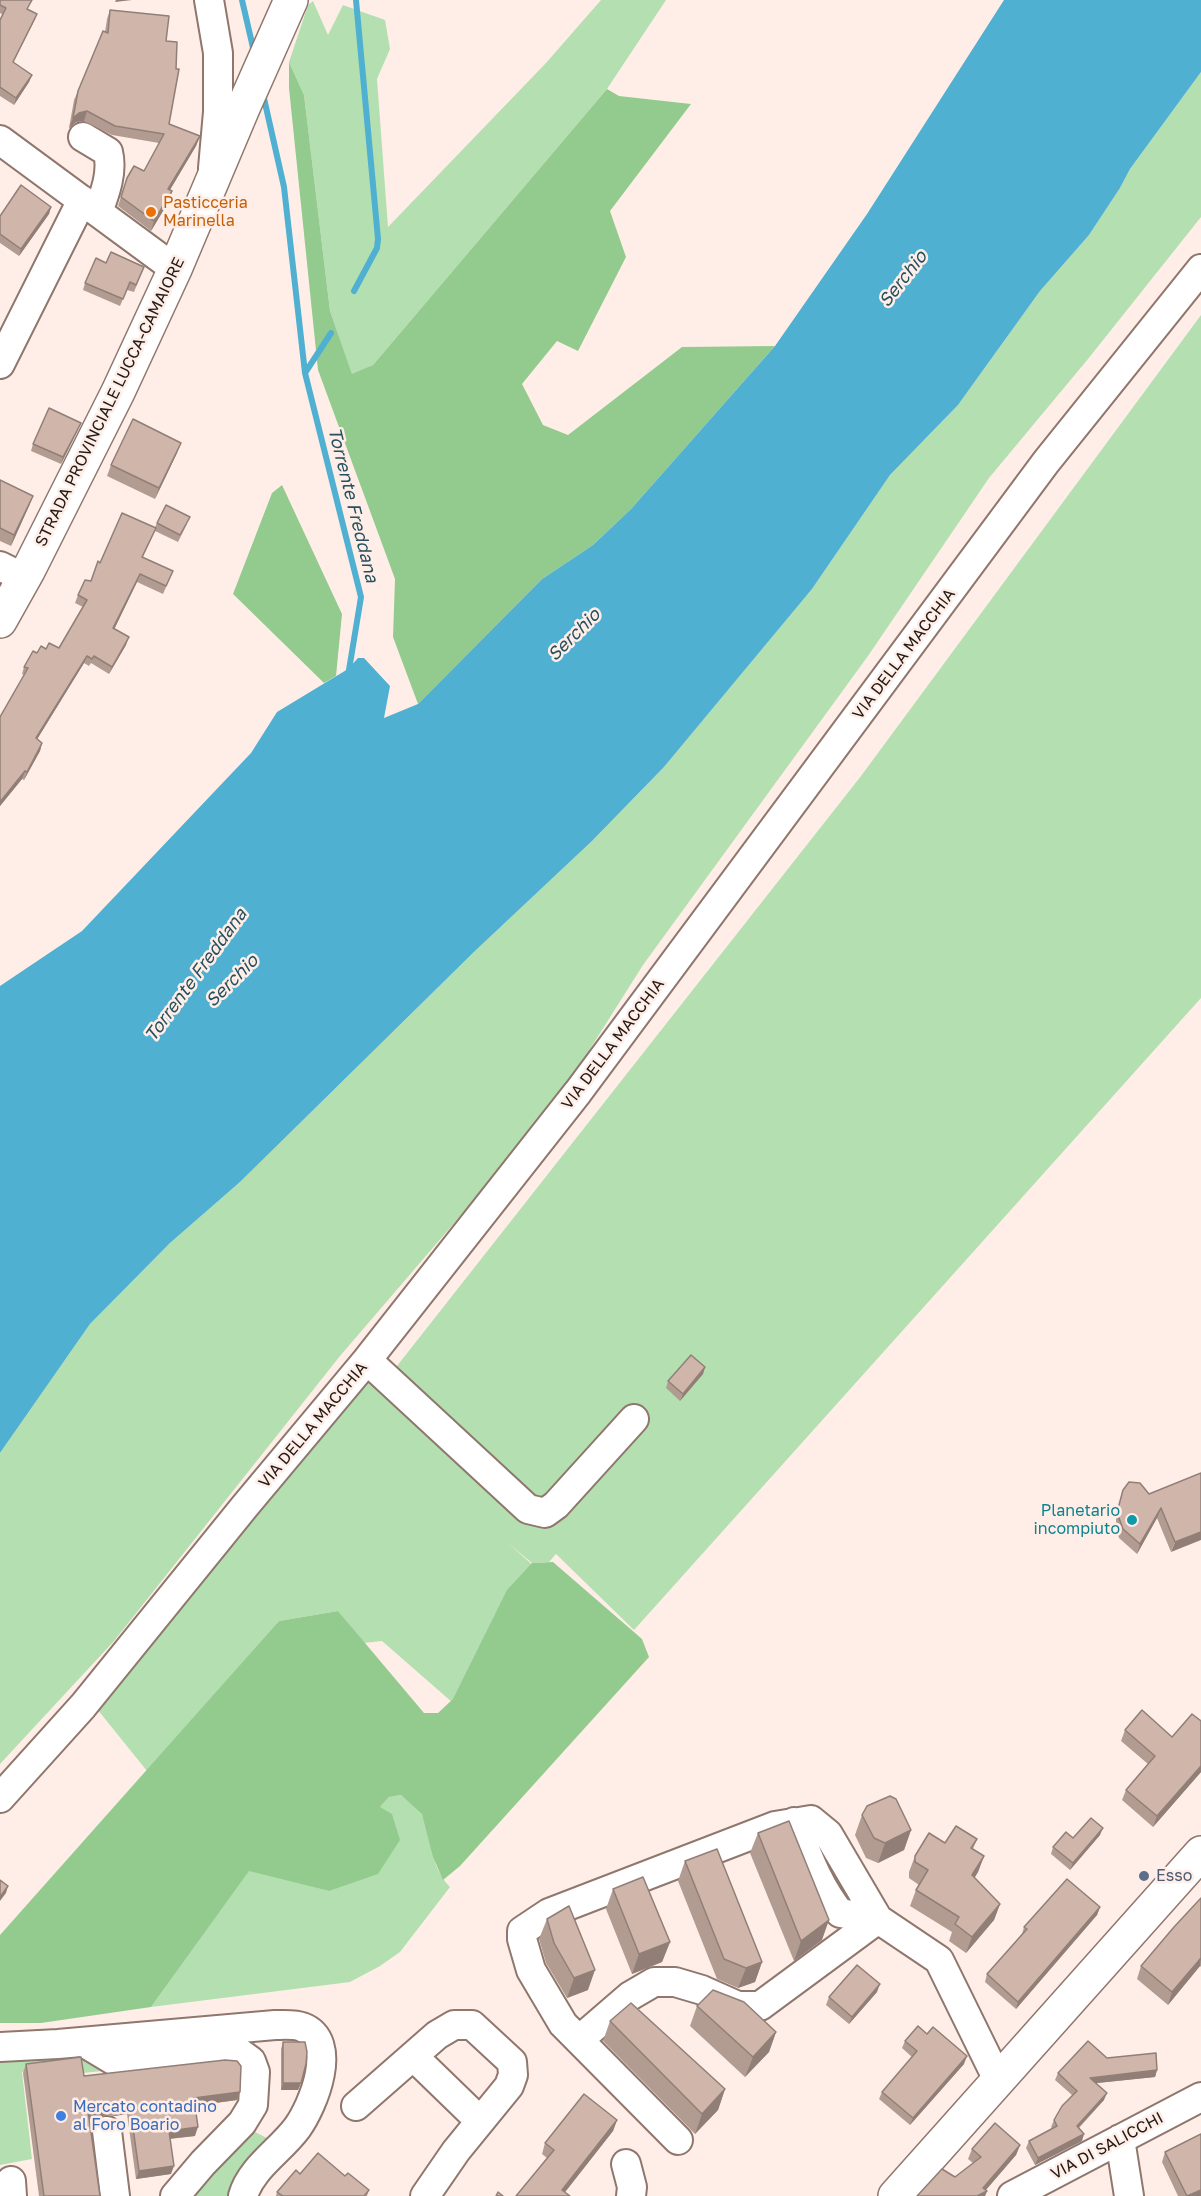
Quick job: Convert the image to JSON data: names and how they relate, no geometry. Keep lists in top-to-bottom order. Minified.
{"streets":{"main road":["STRADA PROVINCIALE LUCCA-CAMAIORE"],"street":["VIA DELLA MACCHIA","VIA DI SALICCHI"]},"water":["Serchio","Torrente Freddana"],"places":["Pasticceria Marinella","Planetario incompiuto","Esso","Mercato contadino al Foro Boario"]}
